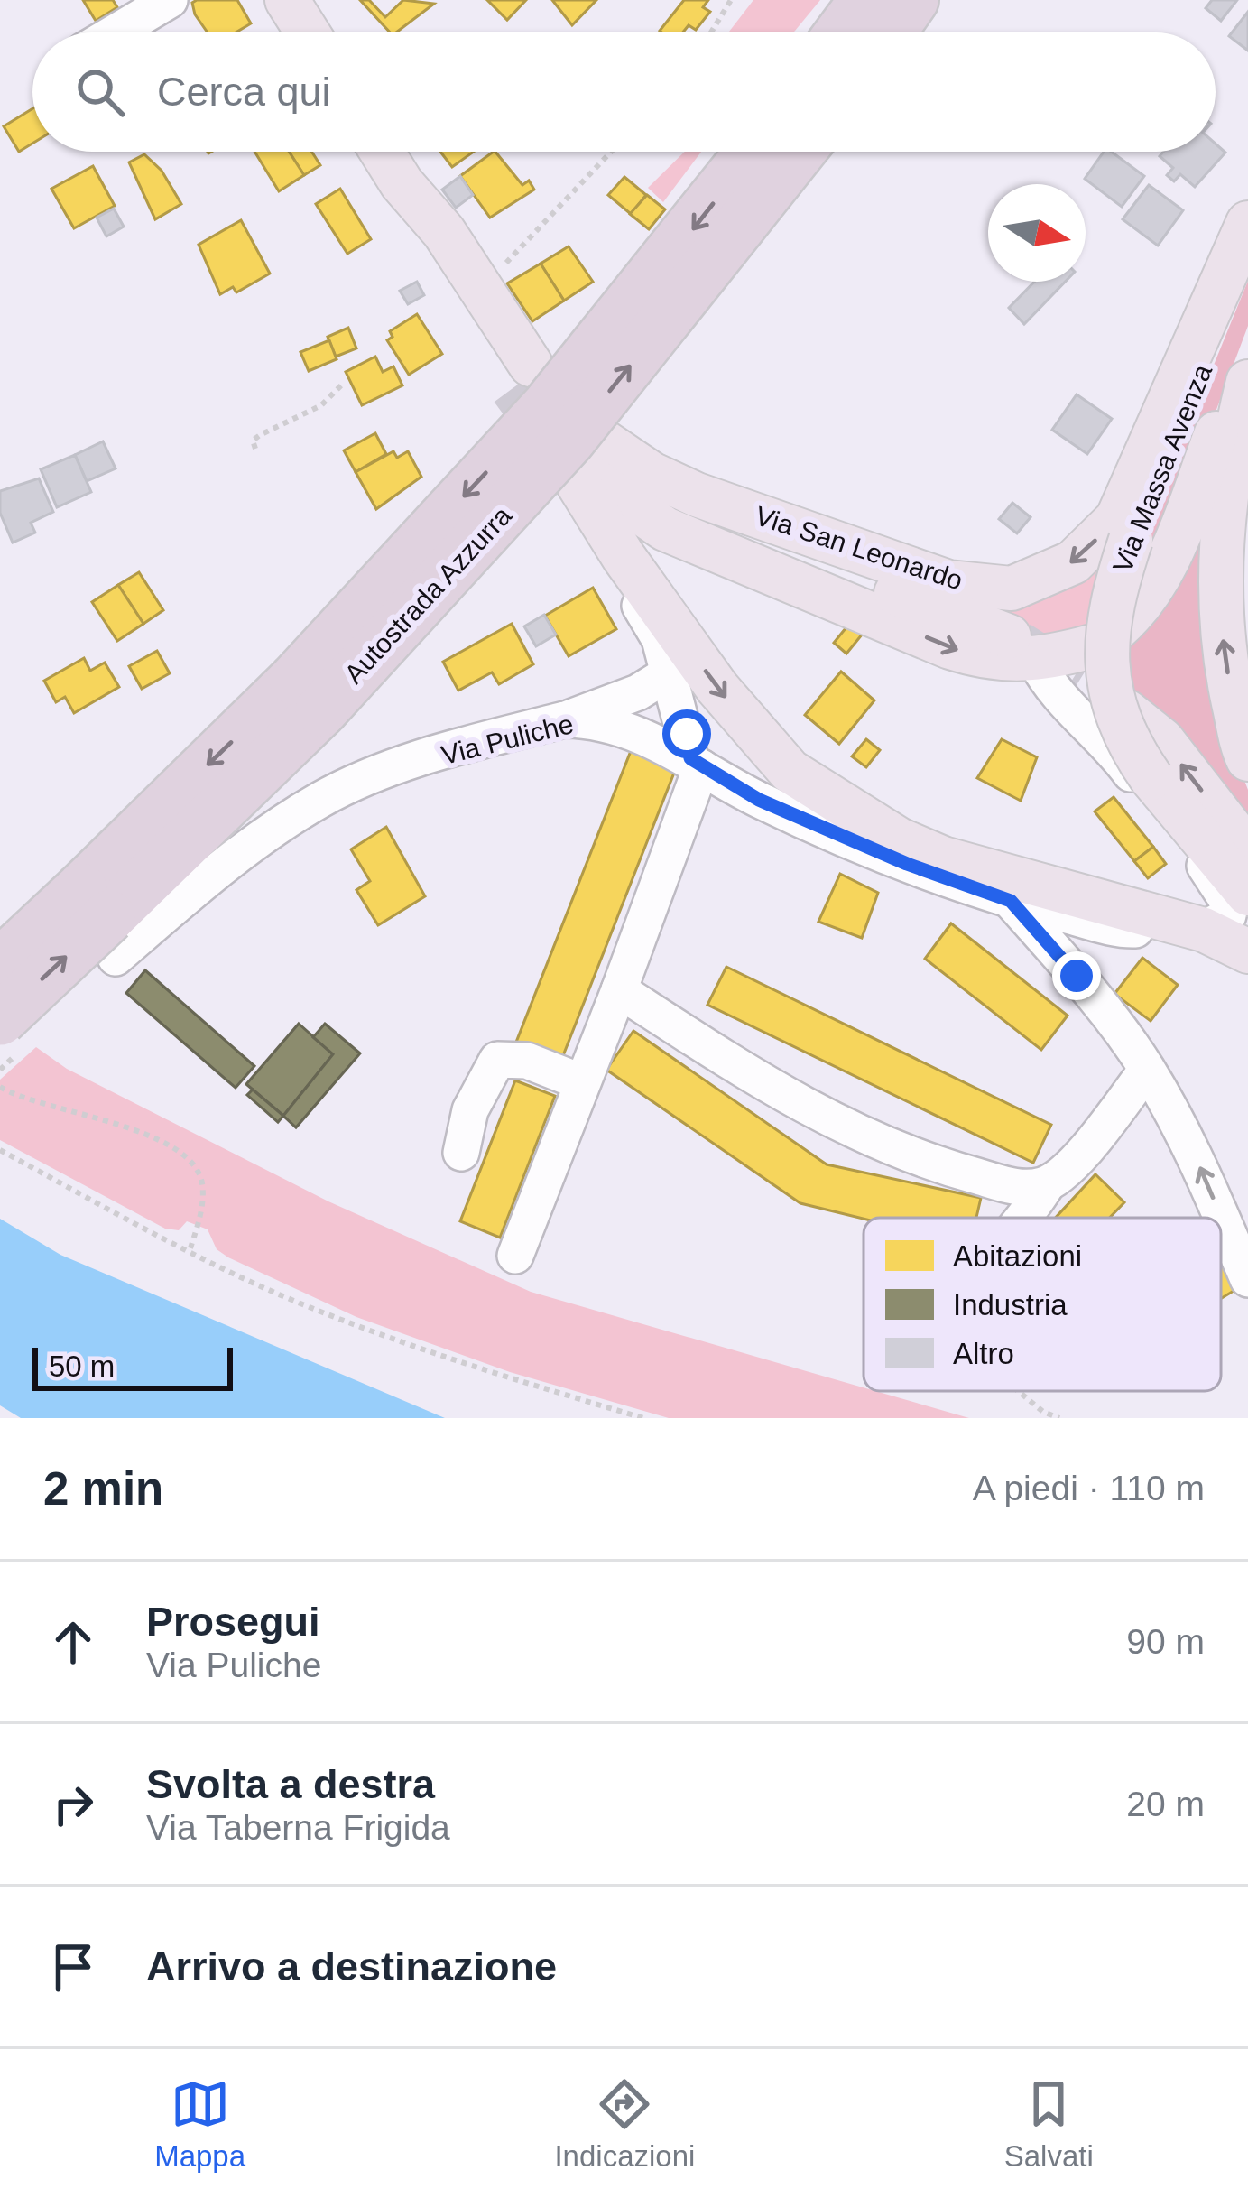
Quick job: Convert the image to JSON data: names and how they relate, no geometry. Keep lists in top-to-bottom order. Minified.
{"streets":{"highway":["Autostrada Azzurra"],"main road":["Via Massa Avenza","Via San Leonardo"],"street":["Via Puliche"]},"crossings":[["Autostrada Azzurra","Via Puliche"]],"legend":["Abitazioni","Industria","Altro"],"scale_bar":"50 m","north":"right","page":{"search":"Cerca qui","scale":"50 m","heading":["2 min","A piedi · 110 m"],"list":[["Prosegui","Via Puliche","90 m"],["Svolta a destra","Via Taberna Frigida","20 m"],"Arrivo a destinazione"],"nav":["Mappa","Indicazioni","Salvati"]}}
